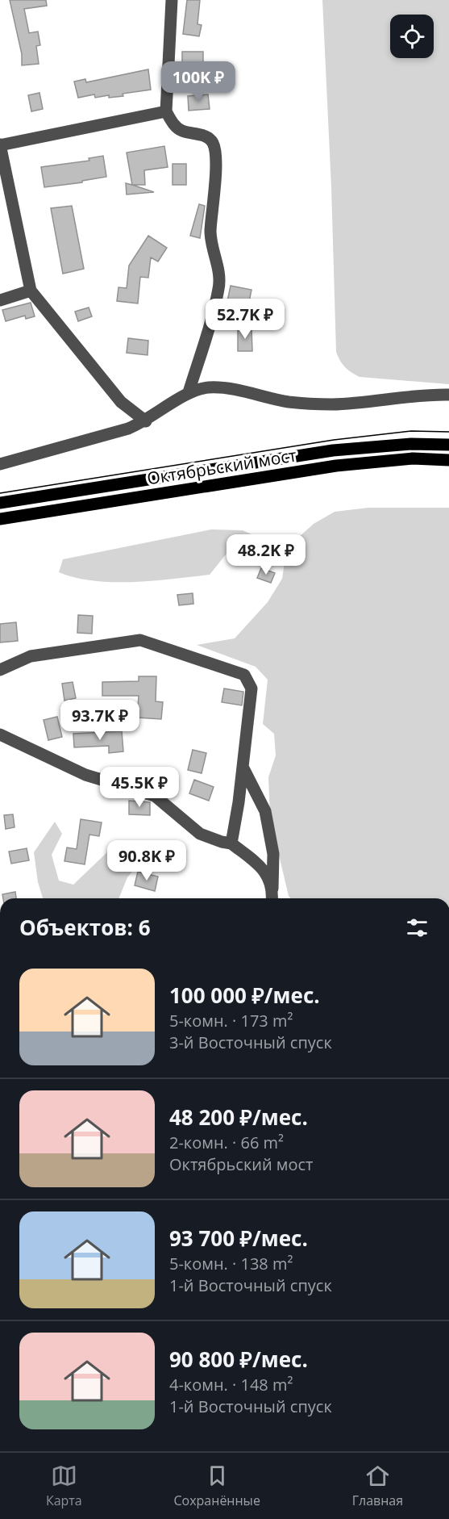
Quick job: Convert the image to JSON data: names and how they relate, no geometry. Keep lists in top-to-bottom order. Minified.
{"streets":{"main road":["Октябрьский мост"]},"page":{"price":["100K ₽","52.7K ₽","48.2K ₽","93.7K ₽","45.5K ₽","90.8K ₽"],"heading":"Объектов: 6","list":[{"name":"100 000 ₽/мес.","note":"5-комн. · 173 m² · 3-й Восточный спуск"},{"name":"48 200 ₽/мес.","note":"2-комн. · 66 m² · Октябрьский мост"},{"name":"93 700 ₽/мес.","note":"5-комн. · 138 m² · 1-й Восточный спуск"},{"name":"90 800 ₽/мес.","note":"4-комн. · 148 m² · 1-й Восточный спуск"}],"tabs":["Карта","Сохранённые","Главная"]}}
